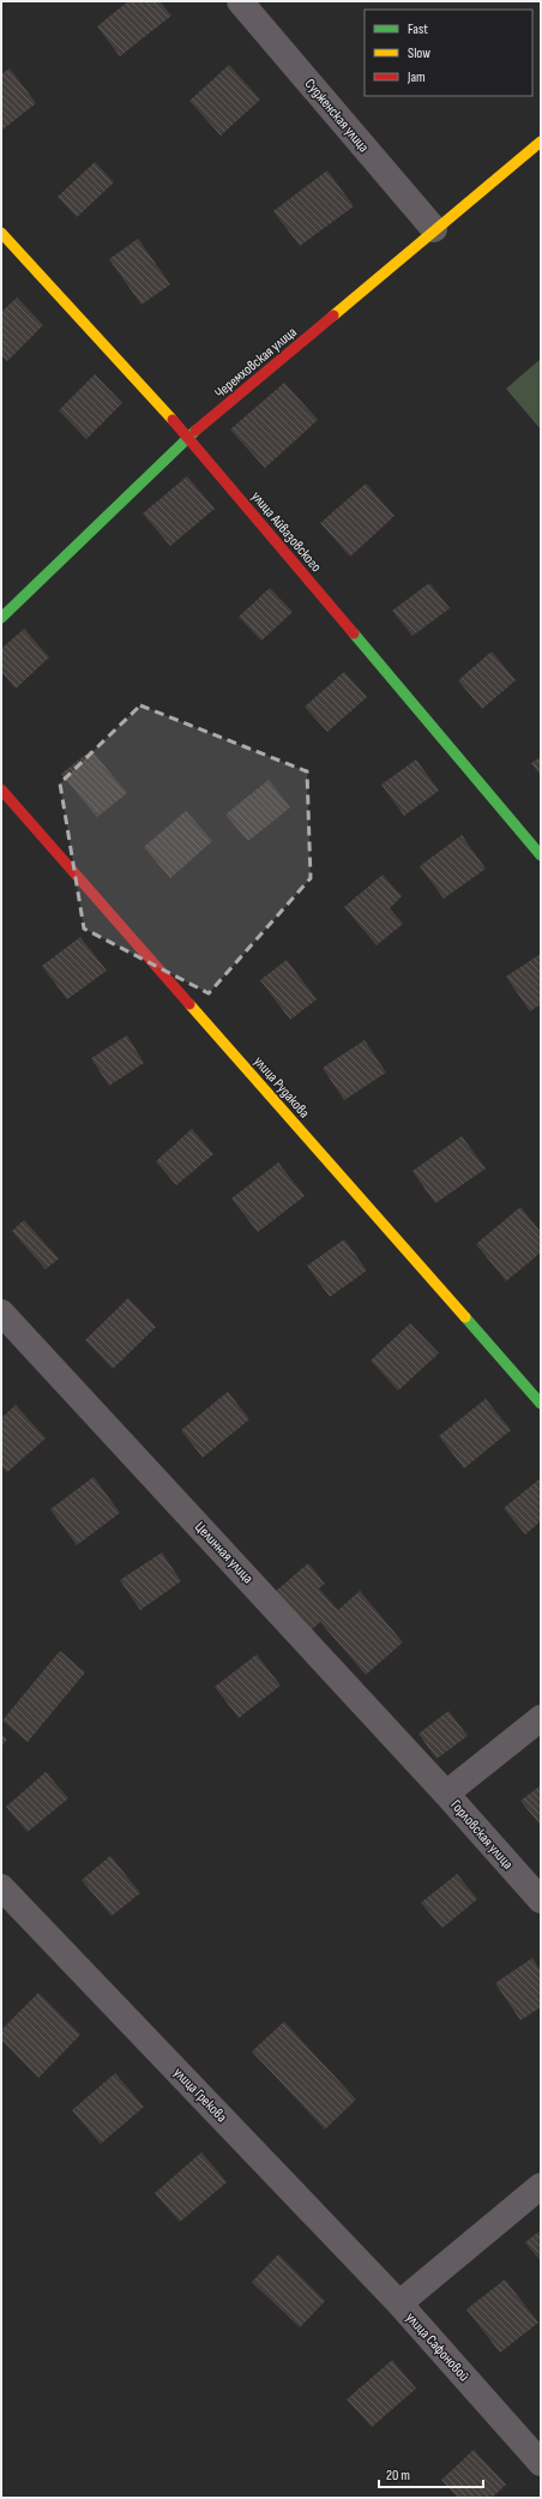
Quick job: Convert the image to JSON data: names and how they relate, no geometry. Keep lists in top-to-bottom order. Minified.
{"streets":{"street":["Судженская улица","Черемховская улица","улица Айвазовского","улица Рудакова","Целинная улица","Горловская улица","улица Грекова","улица Сафоновой"]},"crossings":[["Судженская улица","Черемховская улица"],["Черемховская улица","улица Айвазовского"],["Целинная улица","Горловская улица"],["улица Грекова","улица Сафоновой"]],"legend":["Fast","Slow","Jam"],"scale_bar":"20 m"}
